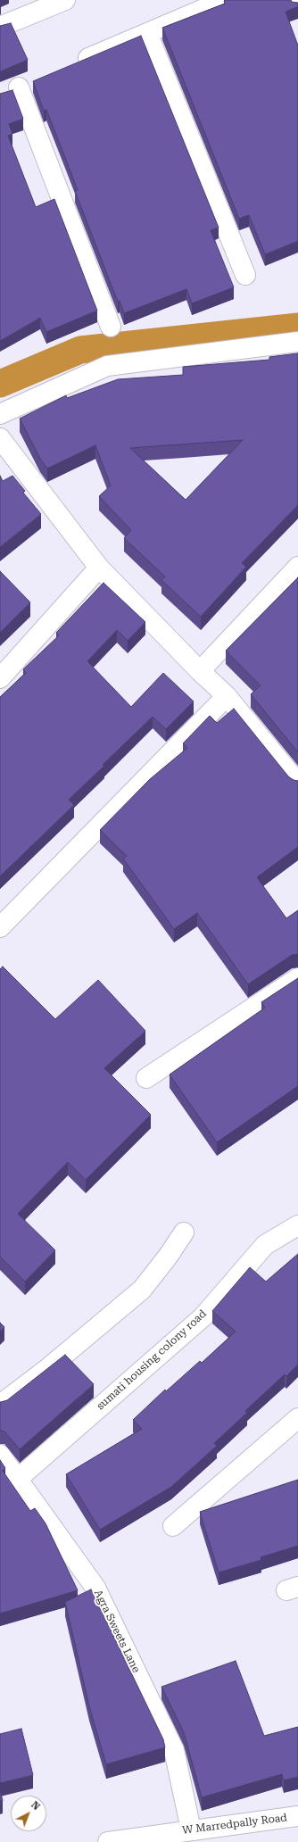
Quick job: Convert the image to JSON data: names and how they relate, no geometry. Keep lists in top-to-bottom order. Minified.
{"streets":{"street":["sumati housing colony road","Agra Sweets Lane","W Marredpally Road"]},"crossings":[["sumati housing colony road","Agra Sweets Lane"],["Agra Sweets Lane","W Marredpally Road"]],"north":"top right"}
